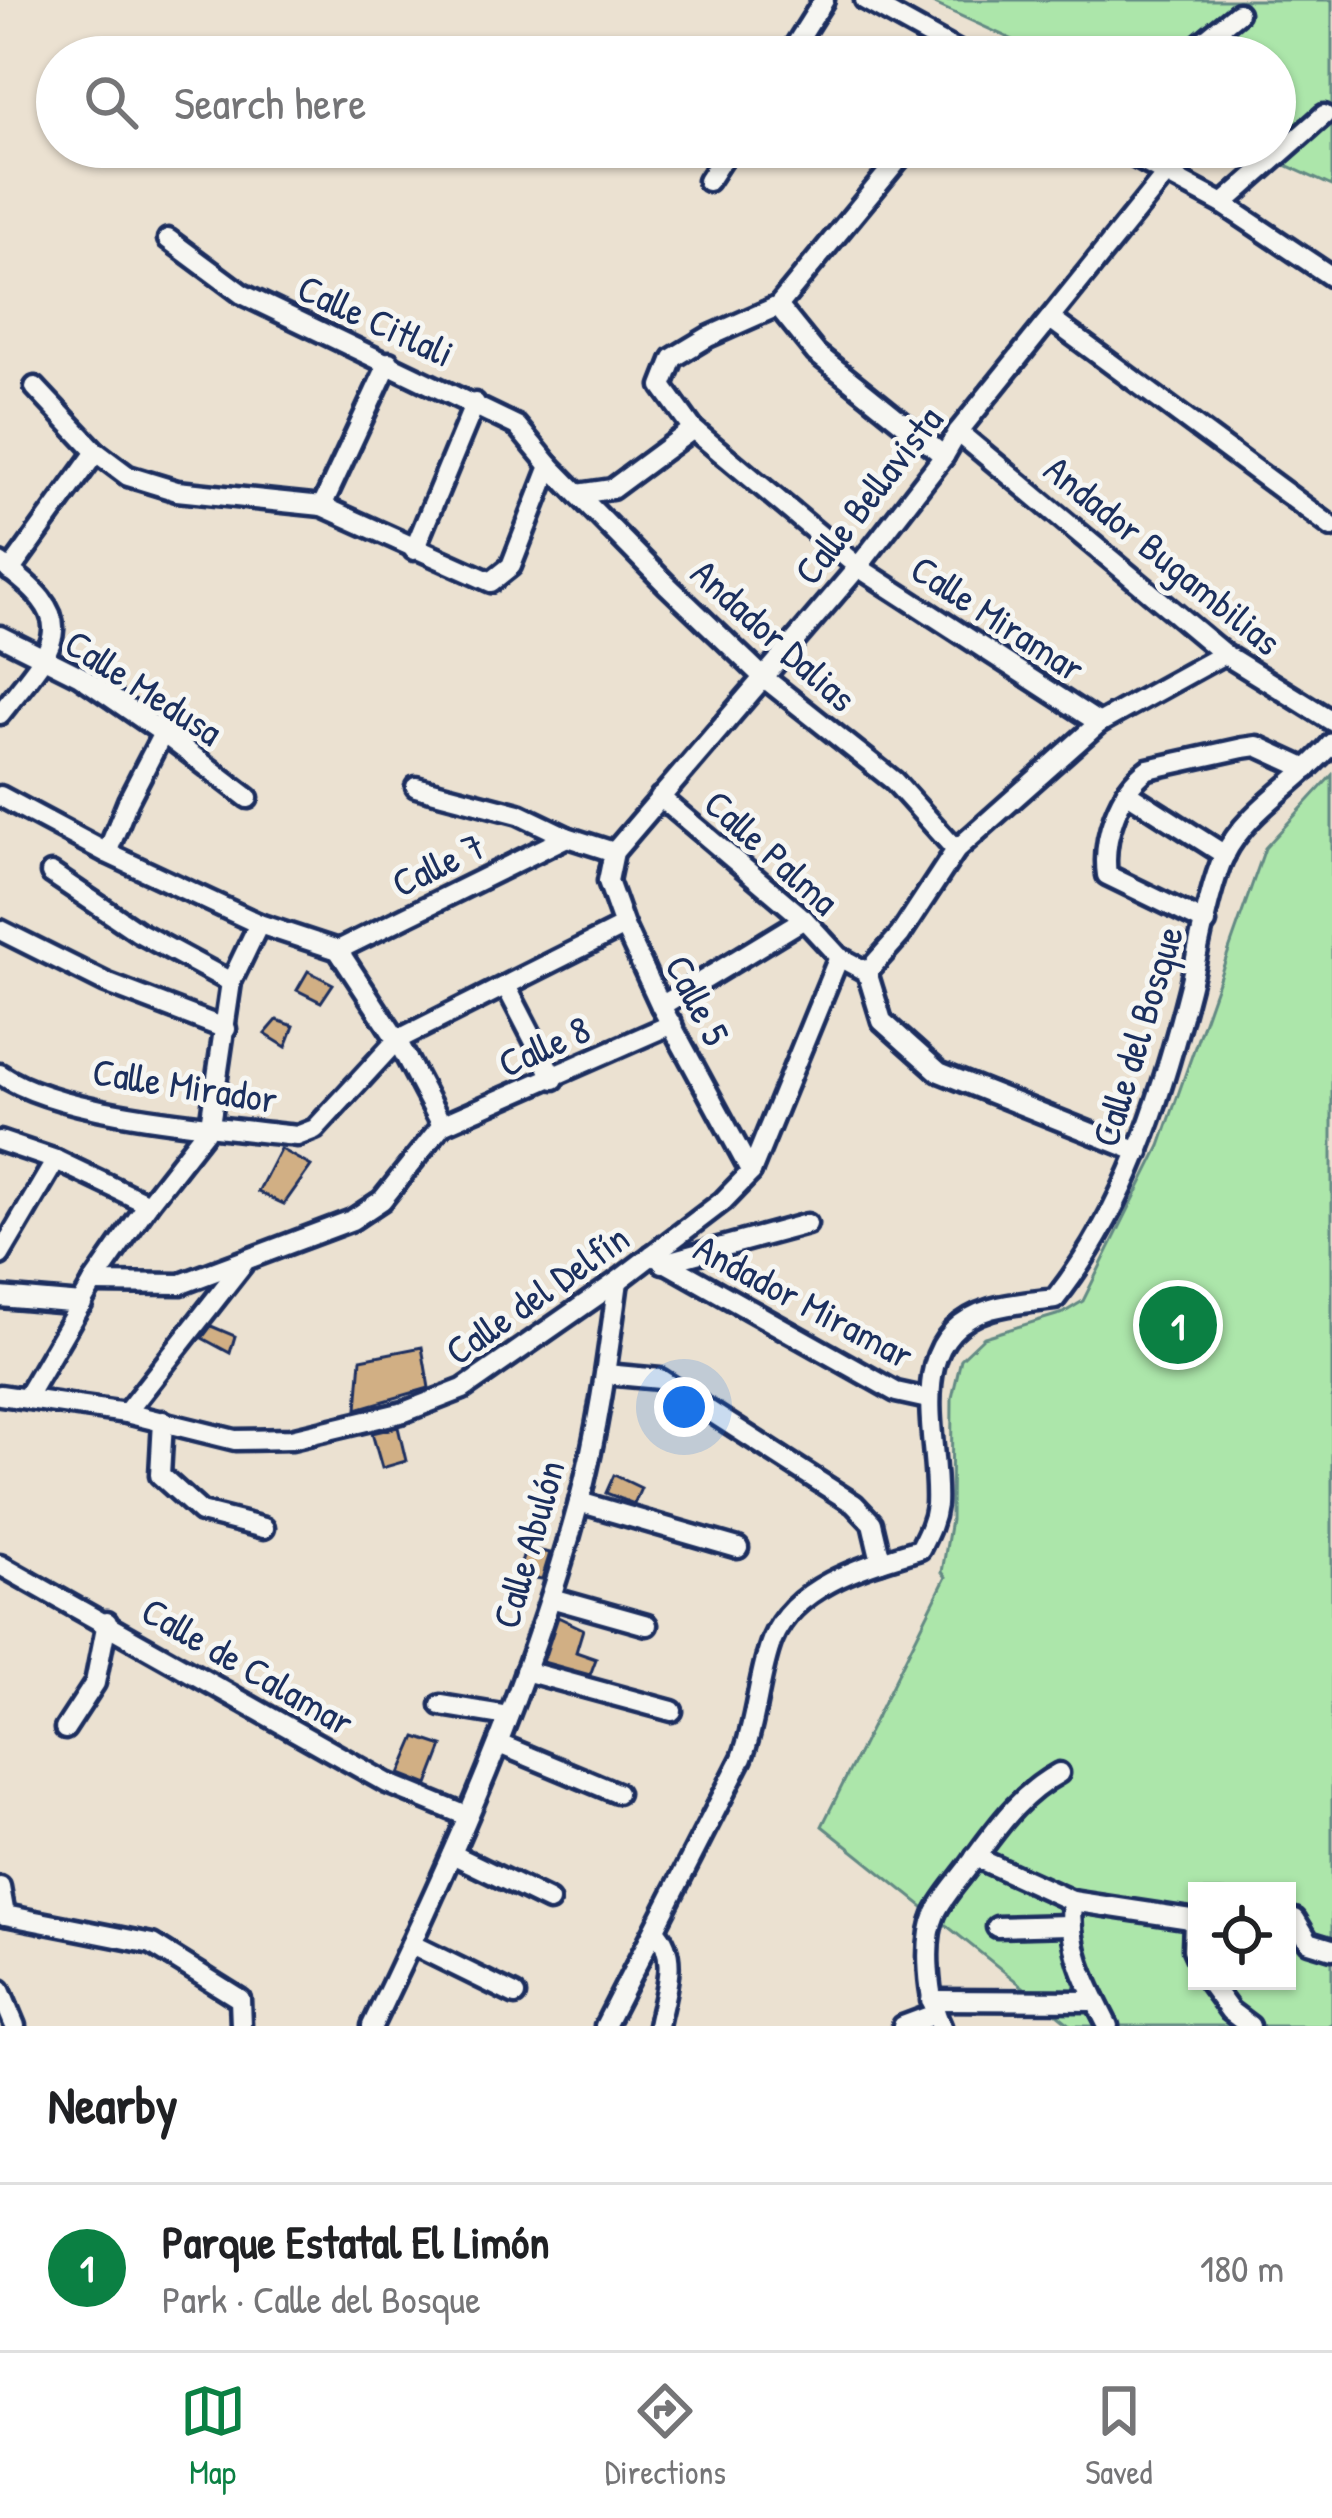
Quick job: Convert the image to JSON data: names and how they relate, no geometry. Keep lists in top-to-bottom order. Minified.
{"streets":{"street":["Calle Citlali","Calle Bellavista","Andador Bugambilias","Calle Miramar","Andador Dalias","Calle Medusa","Calle Palma","Calle 7","Calle 5","Calle del Bosque","Calle 8","Calle Mirador","Calle del Delfín","Andador Miramar","Calle Abulón","Calle de Calamar"]},"crossings":[["Calle Citlali","Andador Dalias"],["Calle Bellavista","Andador Bugambilias"],["Calle Bellavista","Calle Miramar"],["Calle Bellavista","Andador Dalias"],["Calle Bellavista","Calle Palma"],["Calle Bellavista","Calle 5"],["Calle Palma","Calle 5"],["Calle Palma","Calle del Delfín"],["Calle 5","Calle 8"],["Calle 5","Calle del Delfín"],["Calle del Bosque","Andador Miramar"],["Calle del Delfín","Andador Miramar"],["Calle del Delfín","Calle Abulón"],["Calle Abulón","Calle de Calamar"]],"page":{"search":"Search here","pins":"1","heading":"Nearby","list":[{"mark":"1","name":"Parque Estatal El Limón","note":"Park · Calle del Bosque","value":"180 m"}],"nav":["Map","Directions","Saved"]}}
